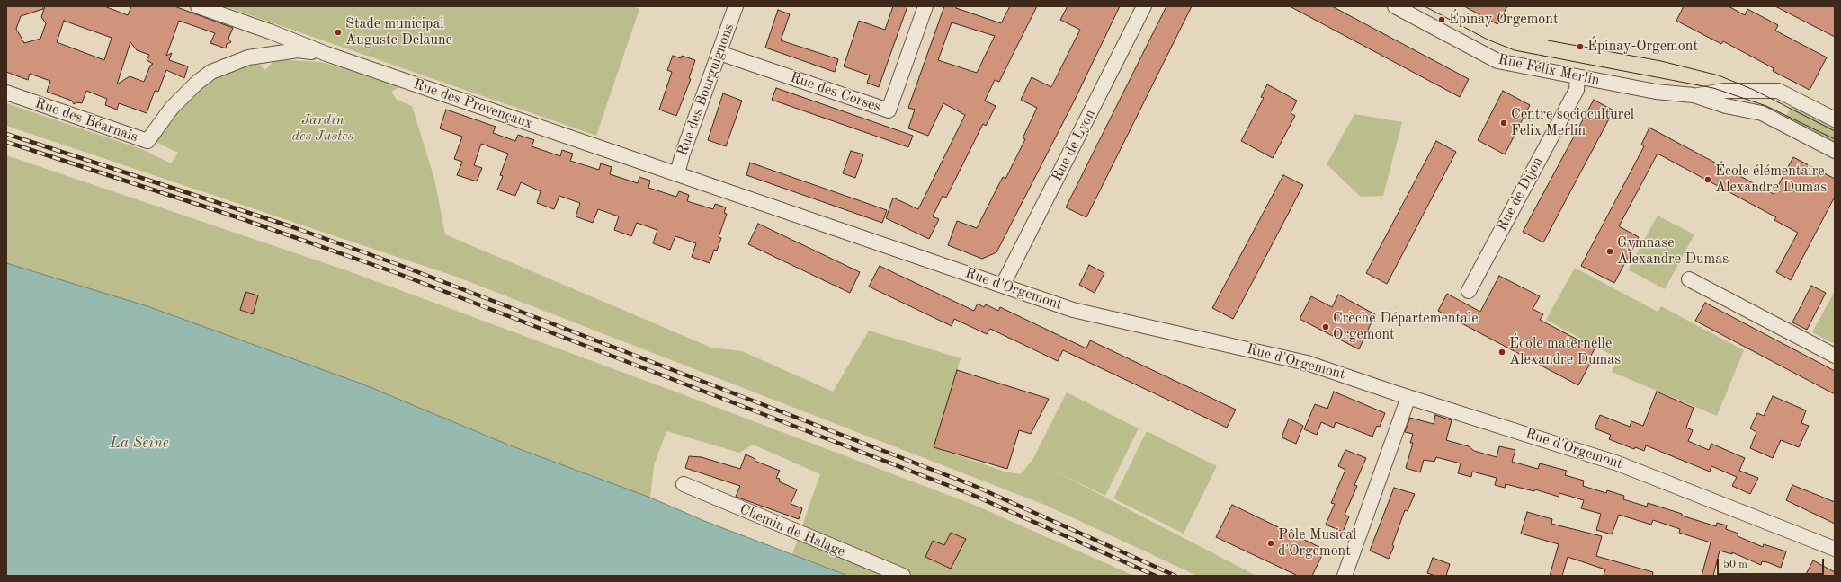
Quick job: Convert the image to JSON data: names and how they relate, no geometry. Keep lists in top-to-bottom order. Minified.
{"streets":{"street":["Rue Félix Merlin","Rue des Bourguignons","Rue des Corses","Rue des Provençaux","Rue des Béarnais","Rue de Lyon","Rue de Dijon","Rue d'Orgemont","Chemin de Halage"]},"crossings":[["Rue Félix Merlin","Rue de Dijon"],["Rue des Bourguignons","Rue des Corses"],["Rue des Bourguignons","Rue des Provençaux"],["Rue des Provençaux","Rue des Béarnais"],["Rue des Provençaux","Rue d'Orgemont"],["Rue de Lyon","Rue d'Orgemont"]],"water":["La Seine"],"parks":["Jardin des Justes"],"places":["Épinay Orgemont","Stade municipal Auguste Delaune","Épinay-Orgemont","Centre socioculturel Felix Merlin","École élémentaire Alexandre Dumas","Gymnase Alexandre Dumas","Crèche Départementale Orgemont","École maternelle Alexandre Dumas","Pôle Musical d'Orgemont"],"scale_bar":"50 m"}
